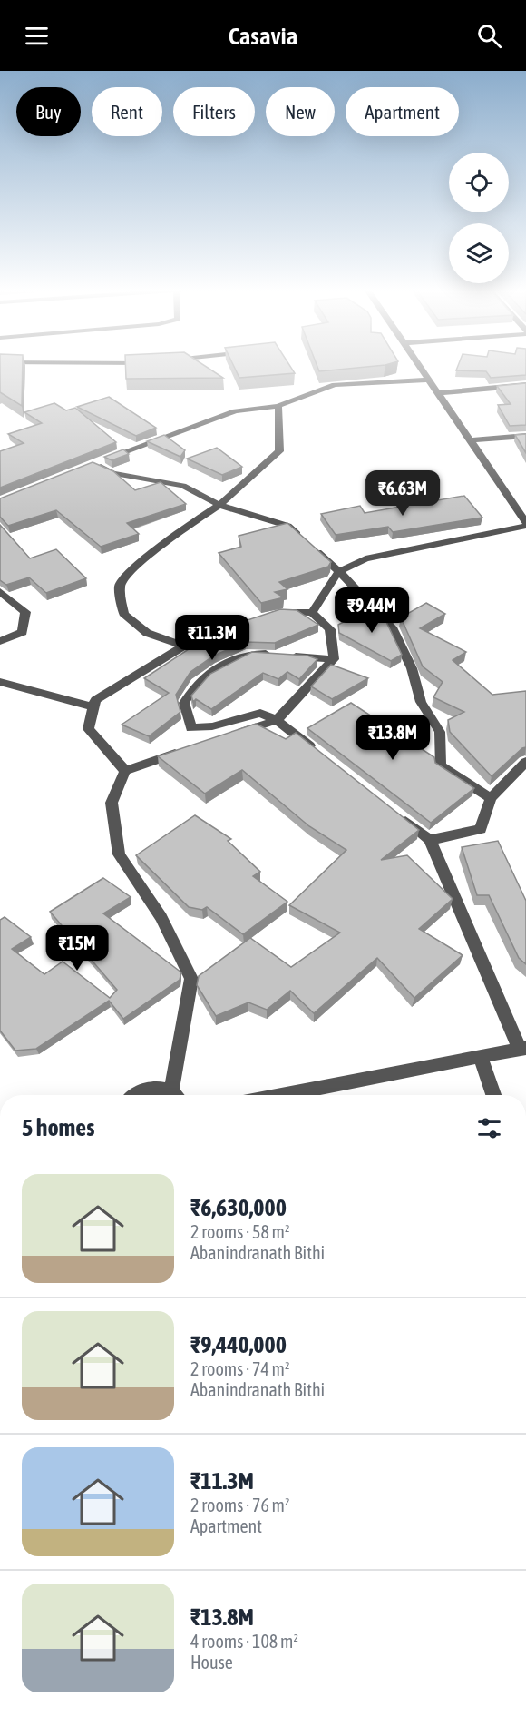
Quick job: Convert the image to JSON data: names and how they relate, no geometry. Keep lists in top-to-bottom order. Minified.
{"page":{"header":"Casavia","chip":["Buy","Rent","Filters","New","Apartment"],"price":["₹6.63M","₹9.44M","₹11.3M","₹13.8M","₹15M"],"heading":"5 homes","list":[{"name":"₹6,630,000","note":"2 rooms · 58 m² · Abanindranath Bithi"},{"name":"₹9,440,000","note":"2 rooms · 74 m² · Abanindranath Bithi"},{"name":"₹11.3M","note":"2 rooms · 76 m² · Apartment"},{"name":"₹13.8M","note":"4 rooms · 108 m² · House"}]}}
